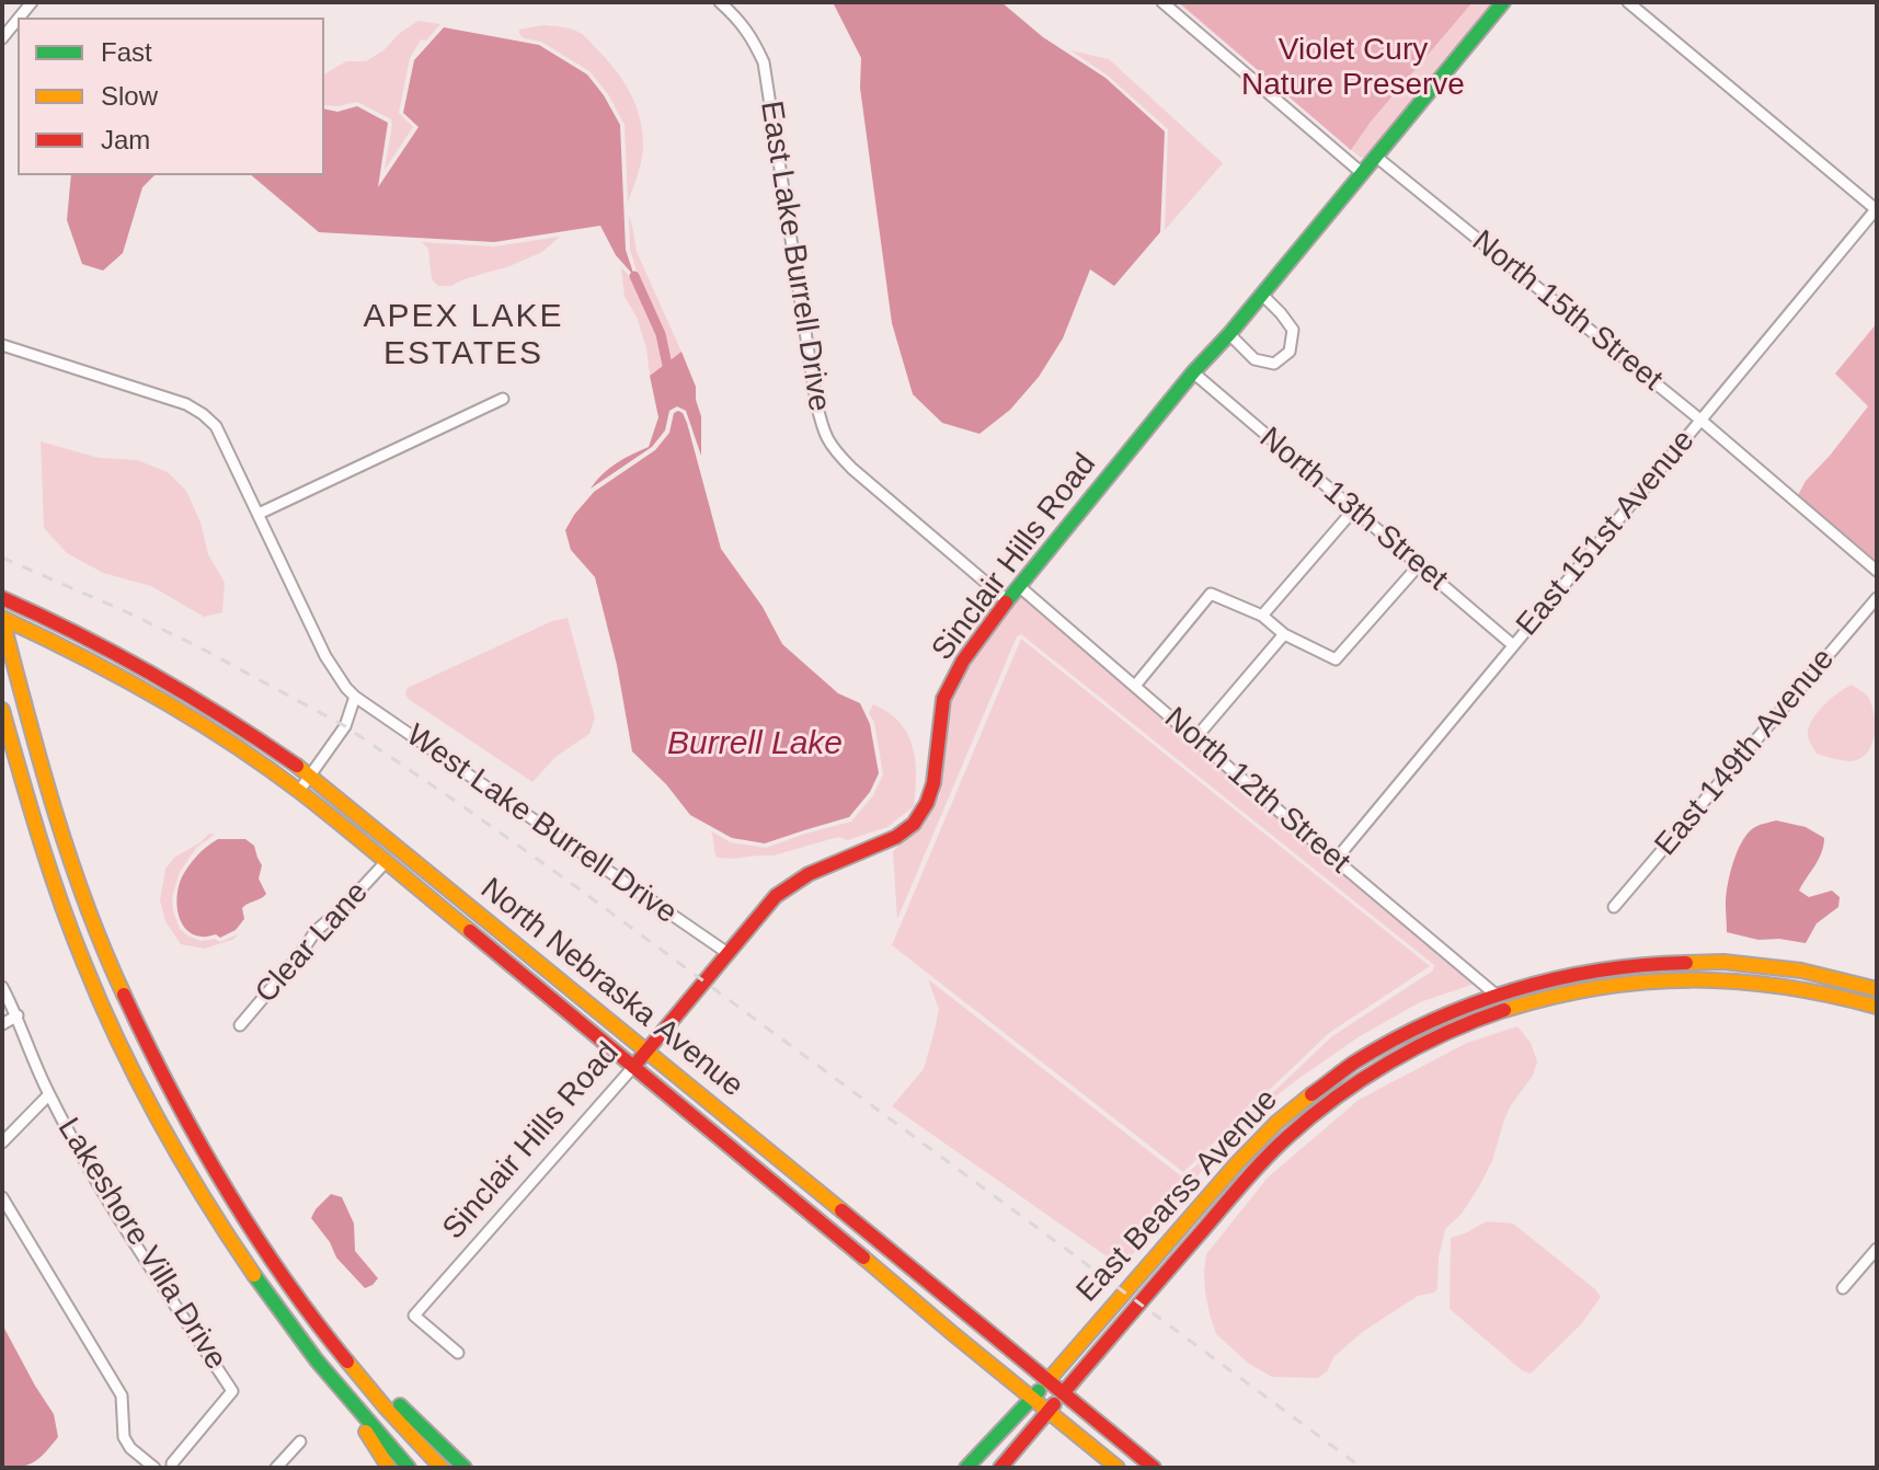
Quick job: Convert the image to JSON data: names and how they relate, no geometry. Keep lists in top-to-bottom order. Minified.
{"streets":{"main road":["Sinclair Hills Road","North Nebraska Avenue","East Bearss Avenue"],"street":["East Lake Burrell Drive","North 15th Street","North 13th Street","East 151st Avenue","East 149th Avenue","North 12th Street","West Lake Burrell Drive","Clear Lane","Lakeshore Villa Drive"]},"crossings":[["East Lake Burrell Drive","Sinclair Hills Road"],["North 15th Street","East 151st Avenue"],["North 15th Street","Sinclair Hills Road"],["North 13th Street","East 151st Avenue"],["North 13th Street","Sinclair Hills Road"],["East 151st Avenue","North 12th Street"],["Sinclair Hills Road","North 12th Street"],["Sinclair Hills Road","West Lake Burrell Drive"],["Sinclair Hills Road","North Nebraska Avenue"],["North 12th Street","East Bearss Avenue"],["Clear Lane","North Nebraska Avenue"],["North Nebraska Avenue","East Bearss Avenue"]],"districts":["APEX LAKE ESTATES"],"water":["Burrell Lake"],"parks":["Violet Cury Nature Preserve"],"legend":["Fast","Slow","Jam"]}
